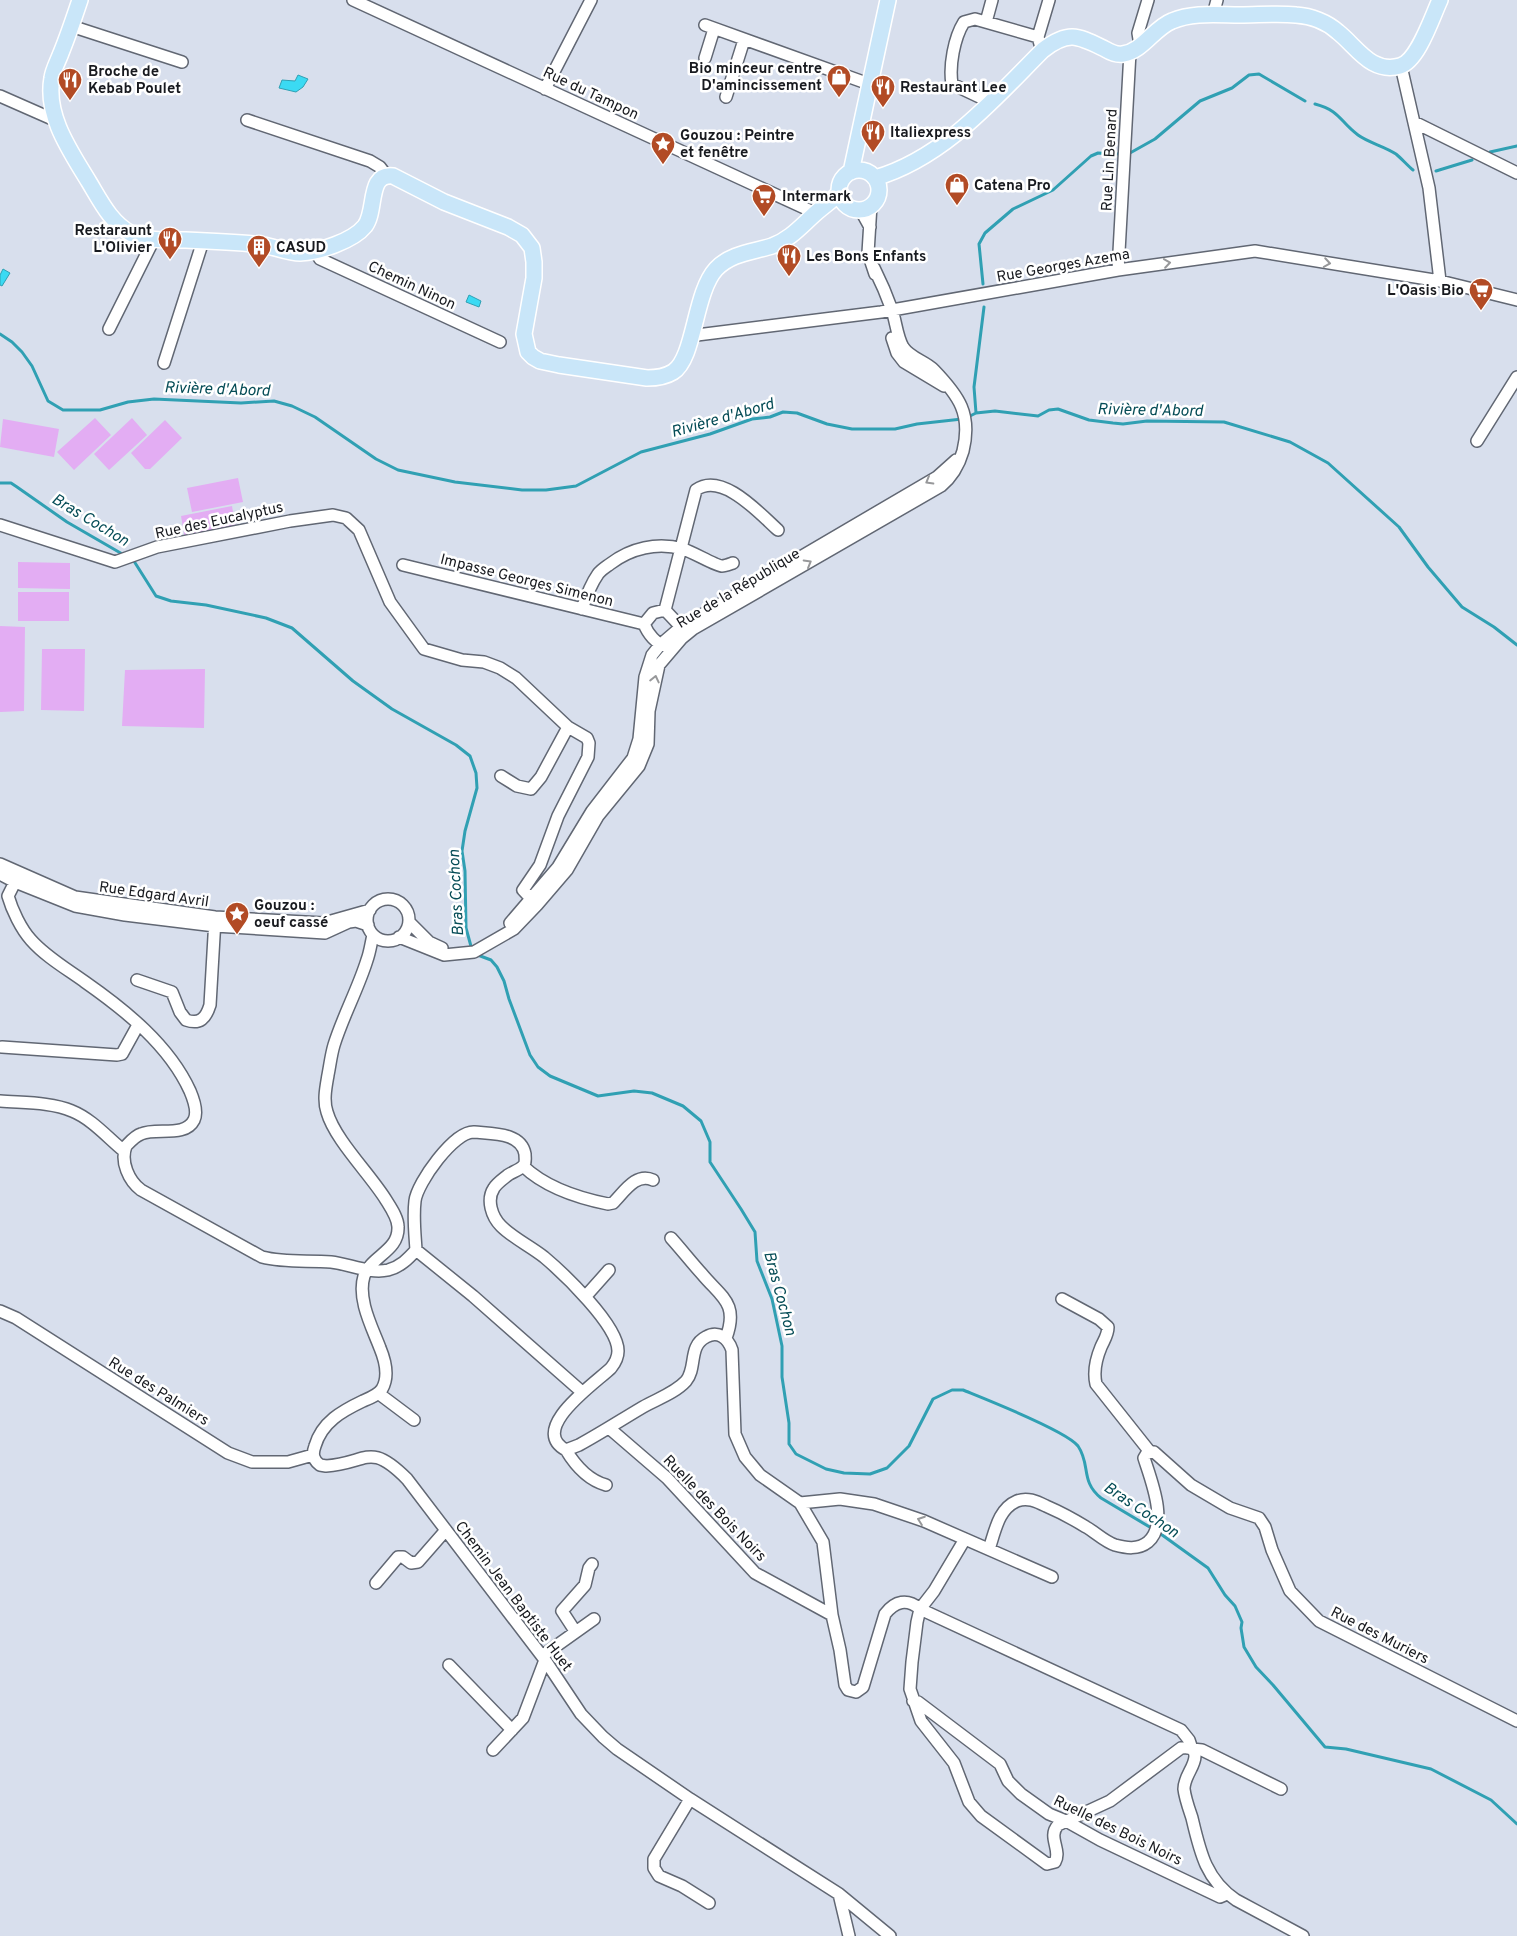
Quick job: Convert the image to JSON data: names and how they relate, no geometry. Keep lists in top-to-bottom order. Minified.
{"streets":{"street":["Rue du Tampon","Rue Lin Benard","Rue Georges Azema","Chemin Ninon","Rue des Eucalyptus","Impasse Georges Simenon","Rue de la République","Rue Edgard Avril","Rue des Palmiers","Ruelle des Bois Noirs","Chemin Jean Baptiste Huet","Rue des Muriers"]},"crossings":[["Rue Lin Benard","Rue Georges Azema"],["Rue Georges Azema","Rue de la République"],["Impasse Georges Simenon","Rue de la République"],["Rue de la République","Rue Edgard Avril"],["Rue des Palmiers","Chemin Jean Baptiste Huet"]],"one_way":["Rue Georges Azema"],"water":["Rivière d'Abord","Bras Cochon"],"places":{"shop":["Bio minceur centre D'amincissement","Catena Pro"],"restaurant":["Broche de Kebab Poulet","Restaurant Lee","Italiexpress","Restaraunt L'Olivier","Les Bons Enfants"],"place":["Gouzou : Peintre et fenêtre","Gouzou : oeuf cassé"],"supermarket":["Intermark","L'Oasis Bio"],"building":["CASUD"]}}
